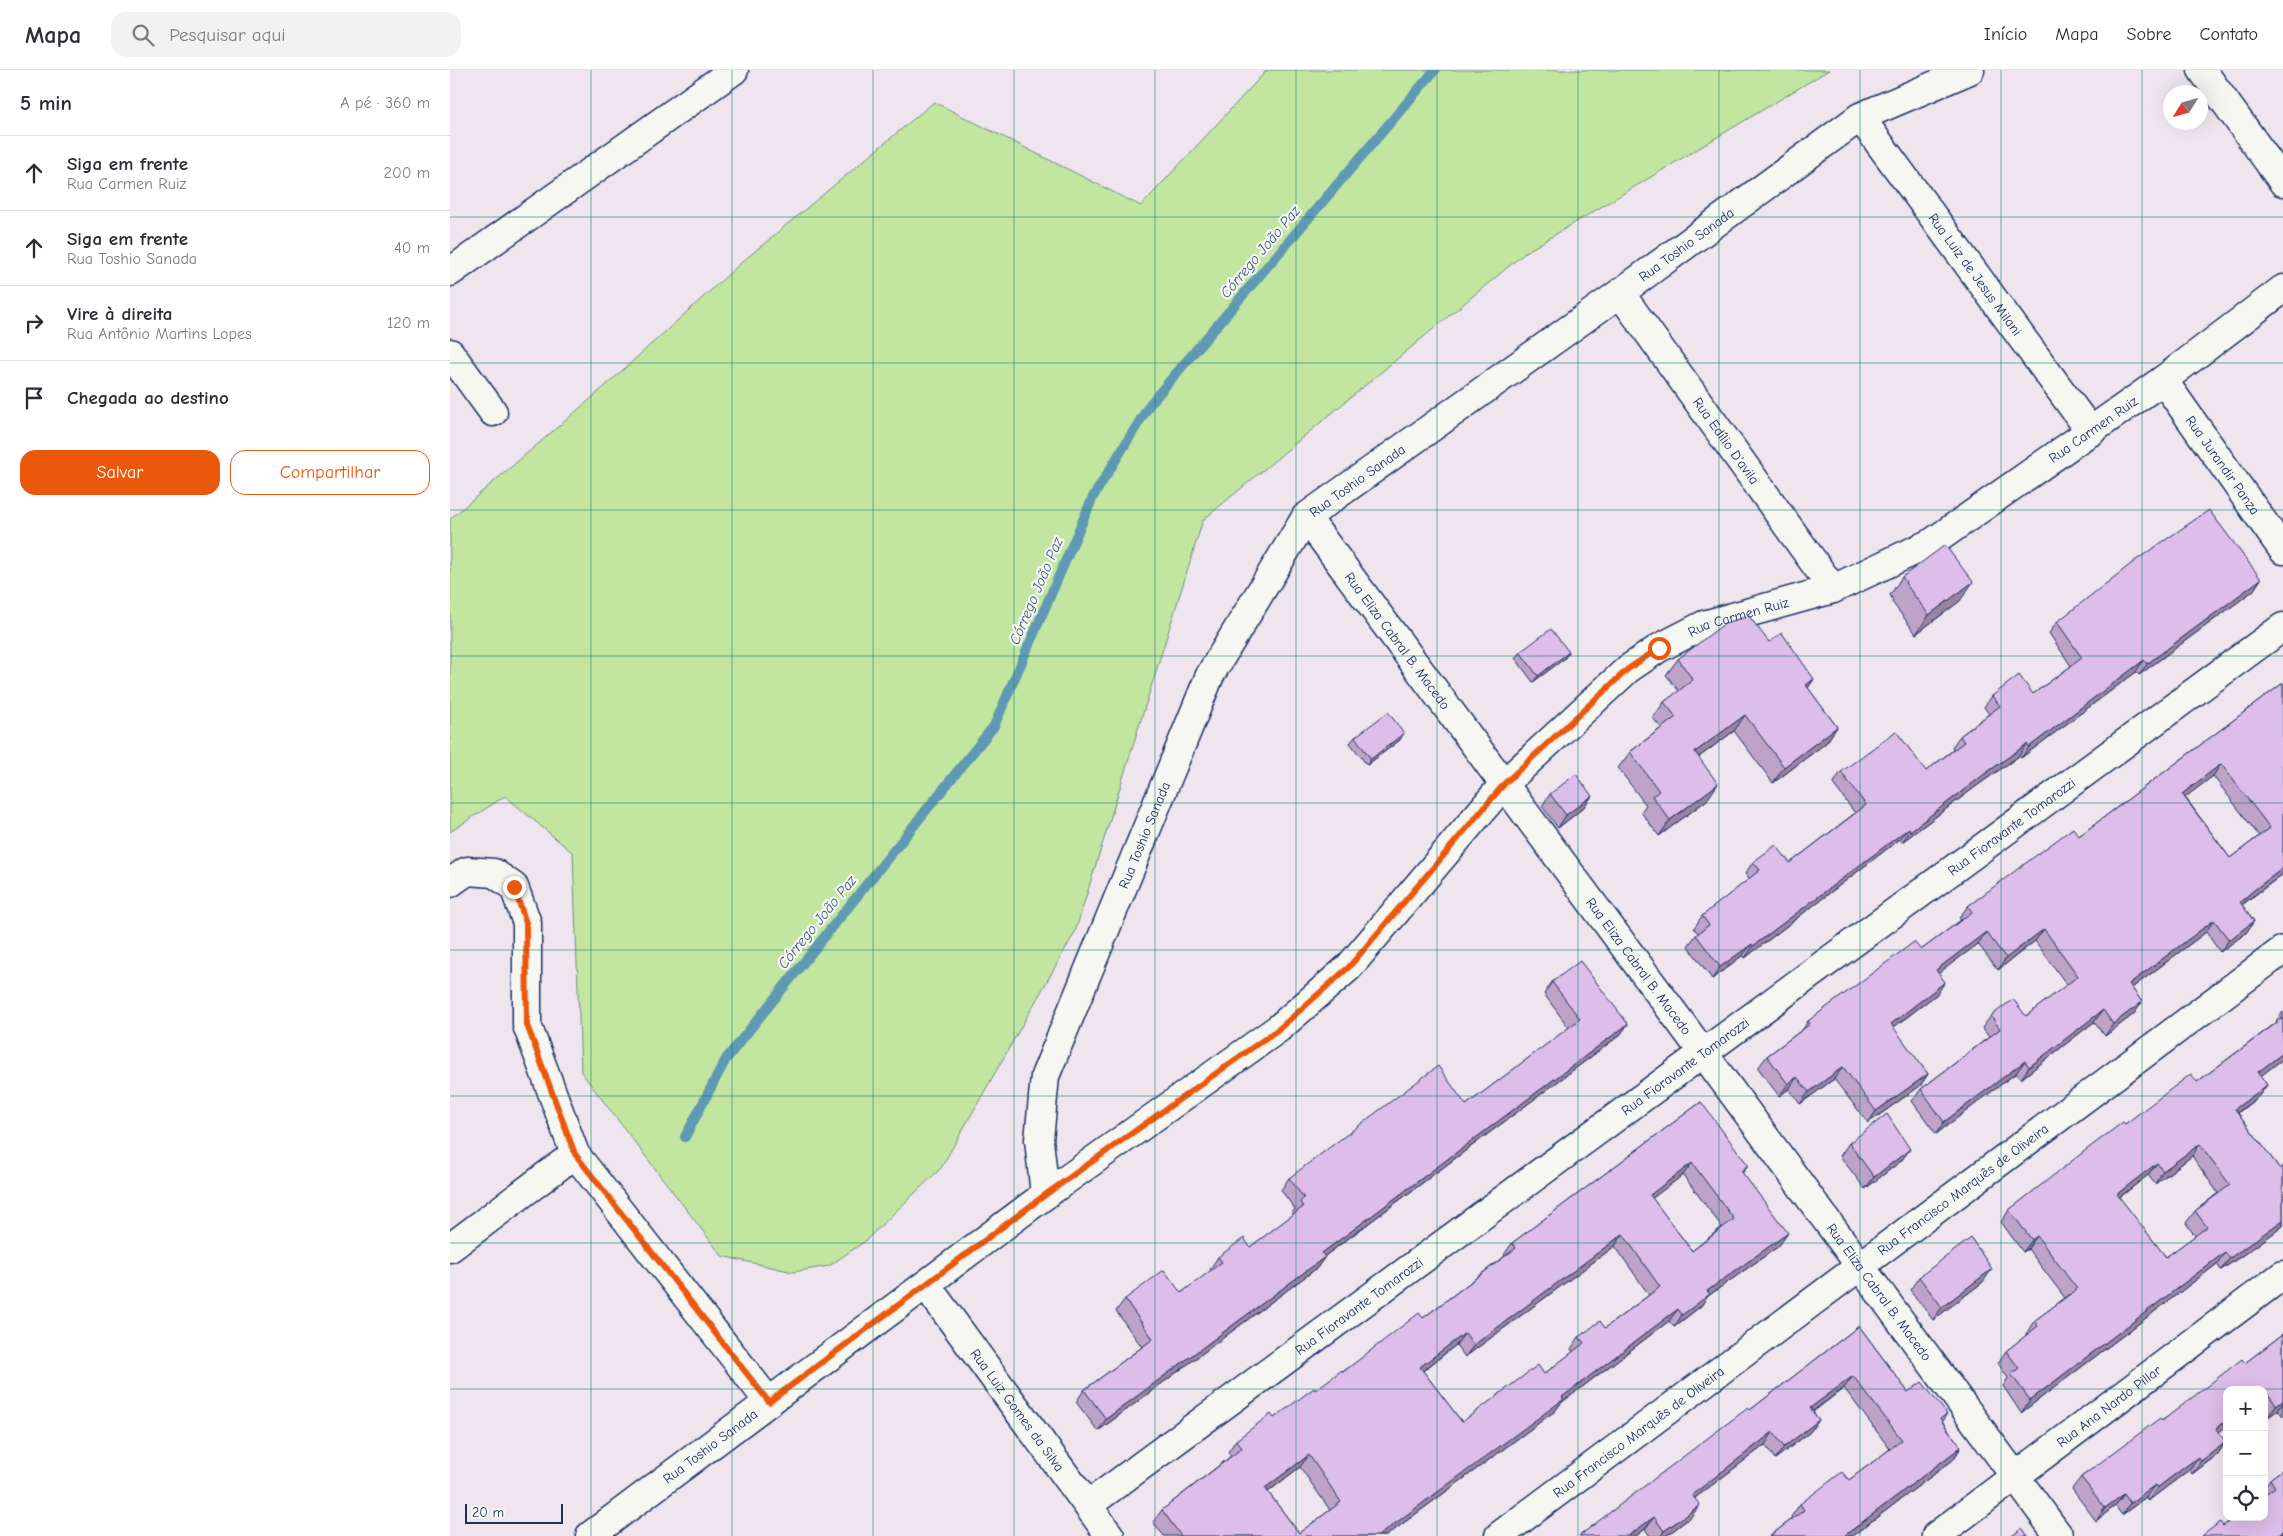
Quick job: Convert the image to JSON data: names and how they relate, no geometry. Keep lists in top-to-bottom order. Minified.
{"streets":{"street":["Rua Toshio Sanada","Rua Luiz de Jesus Milani","Rua Carmen Ruiz","Rua Edílio D'avila","Rua Jurandir Panza","Rua Eliza Cabral B. Macedo","Rua Fioravante Tomarozzi","Rua Francisco Marquês de Oliveira","Rua Ana Nardo Pillar","Rua Luiz Gomes da Silva"]},"crossings":[["Rua Toshio Sanada","Rua Luiz de Jesus Milani"],["Rua Toshio Sanada","Rua Carmen Ruiz"],["Rua Toshio Sanada","Rua Edílio D'avila"],["Rua Toshio Sanada","Rua Eliza Cabral B. Macedo"],["Rua Toshio Sanada","Rua Luiz Gomes da Silva"],["Rua Luiz de Jesus Milani","Rua Carmen Ruiz"],["Rua Carmen Ruiz","Rua Edílio D'avila"],["Rua Carmen Ruiz","Rua Jurandir Panza"],["Rua Carmen Ruiz","Rua Eliza Cabral B. Macedo"],["Rua Carmen Ruiz","Rua Luiz Gomes da Silva"],["Rua Eliza Cabral B. Macedo","Rua Fioravante Tomarozzi"],["Rua Eliza Cabral B. Macedo","Rua Francisco Marquês de Oliveira"],["Rua Eliza Cabral B. Macedo","Rua Ana Nardo Pillar"],["Rua Fioravante Tomarozzi","Rua Luiz Gomes da Silva"]],"water":["Córrego João Paz"],"scale_bar":"20 m","north":"bottom left","page":{"header":"Mapa","search":"Pesquisar aqui","nav":["Início","Mapa","Sobre","Contato"],"heading":["5 min","A pé · 360 m"],"list":[["Siga em frente","Rua Carmen Ruiz","200 m"],["Siga em frente","Rua Toshio Sanada","40 m"],["Vire à direita","Rua Antônio Martins Lopes","120 m"],"Chegada ao destino"],"buttons":["Salvar","Compartilhar"],"map_buttons":["+","−"],"scale":"20 m"}}
